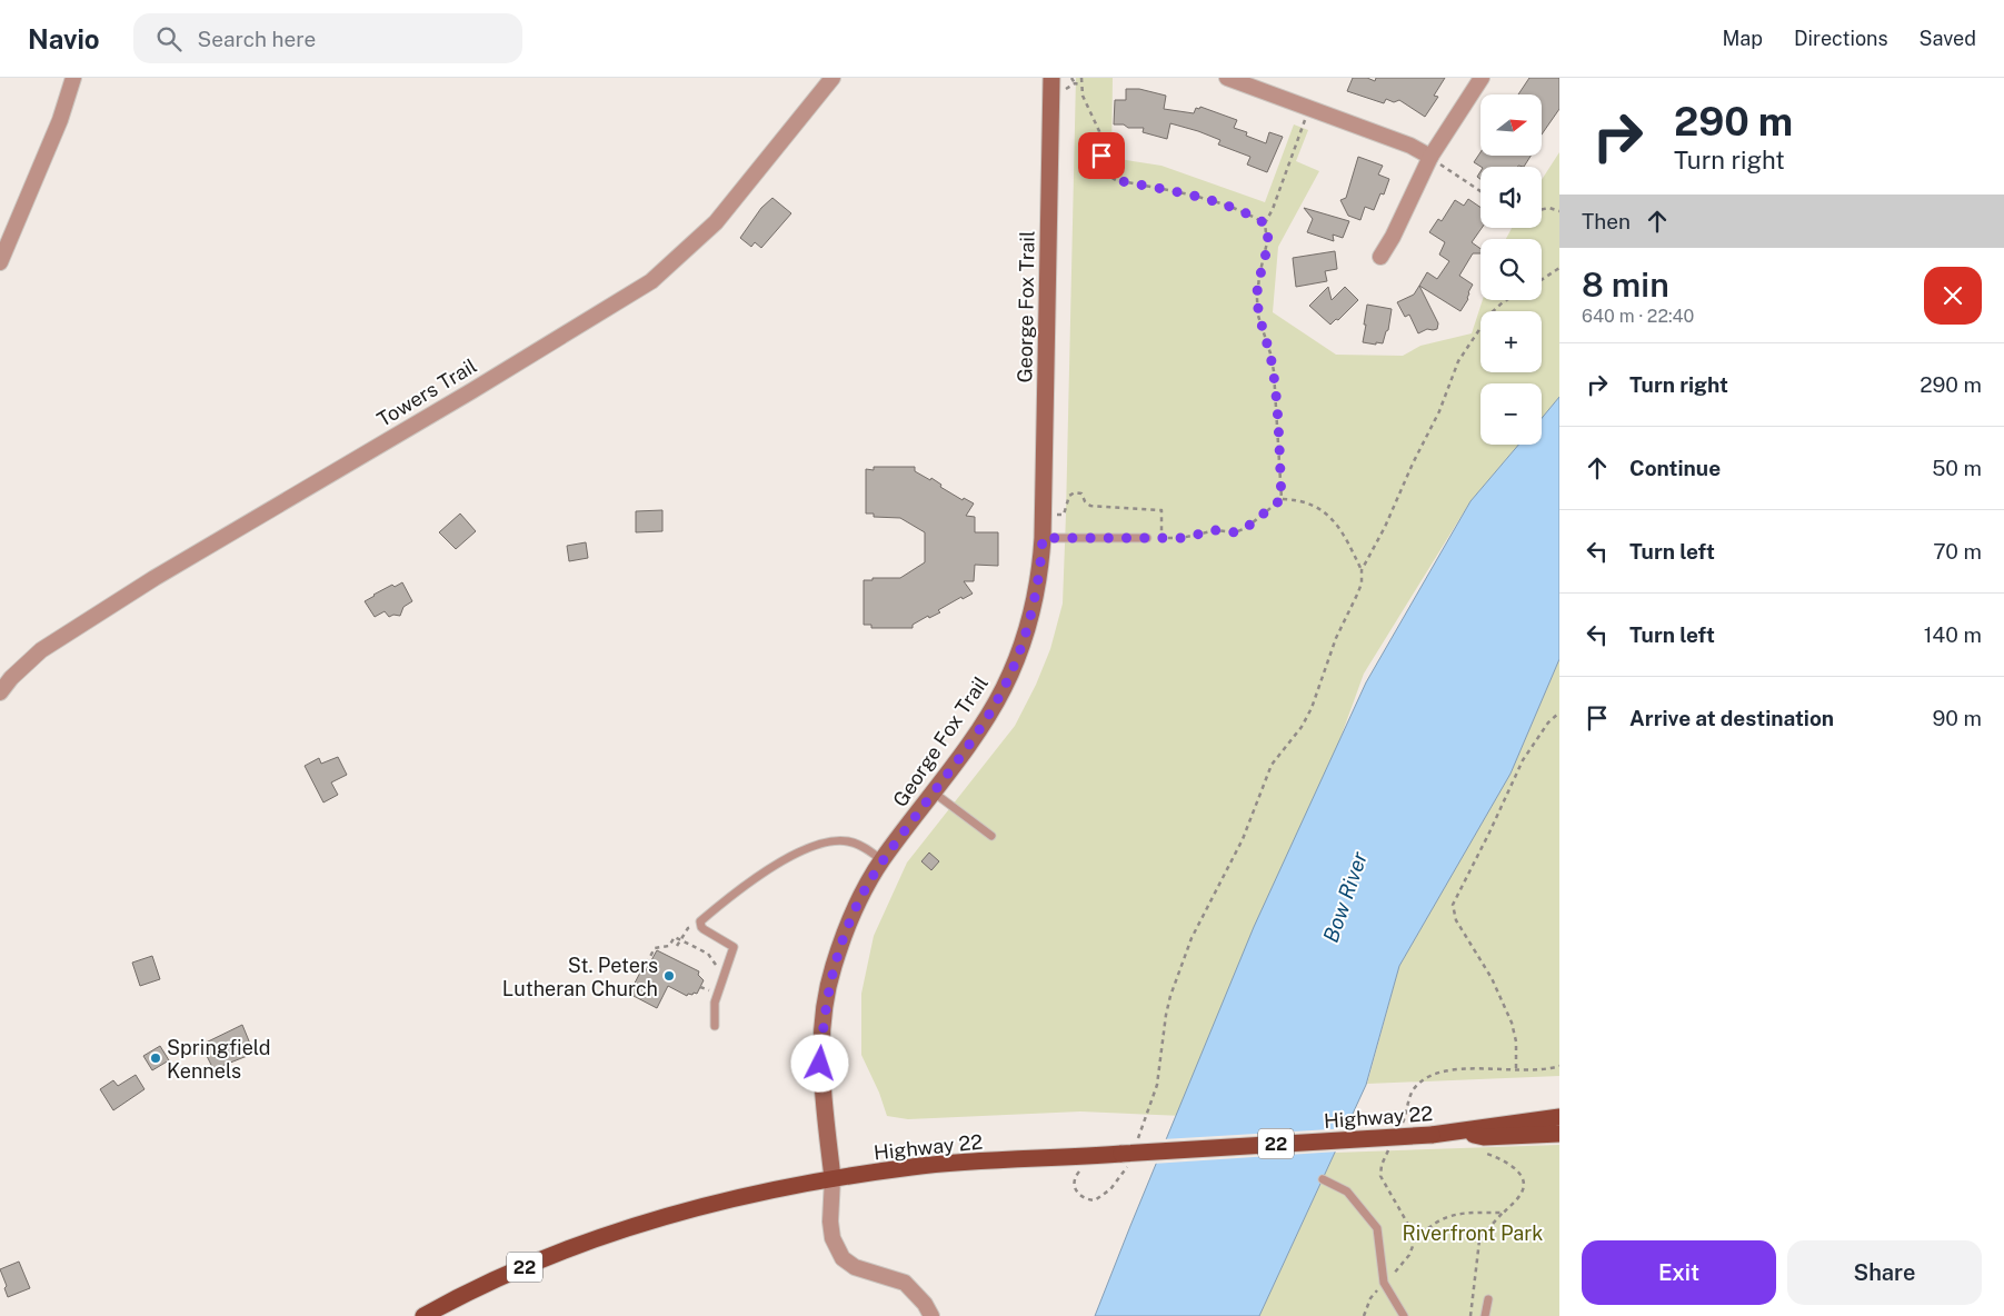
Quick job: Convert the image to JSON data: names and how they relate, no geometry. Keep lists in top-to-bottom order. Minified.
{"streets":{"main road":["Highway 22","22"],"street":["George Fox Trail","Towers Trail"]},"crossings":[["George Fox Trail","Highway 22"]],"water":["Bow River"],"parks":["Riverfront Park"],"places":["St. Peters Lutheran Church","Springfield Kennels"],"north":"right","page":{"header":"Navio","search":"Search here","nav":["Map","Directions","Saved"],"turn":["290 m","Turn right"],"map_buttons":["+","−"],"then":"Then","heading":["8 min","640 m · 22:40"],"list":[{"name":"Turn right","value":"290 m"},{"name":"Continue","value":"50 m"},{"name":"Turn left","value":"70 m"},{"name":"Turn left","value":"140 m"},{"name":"Arrive at destination","value":"90 m"}],"buttons":["Exit","Share"]}}
